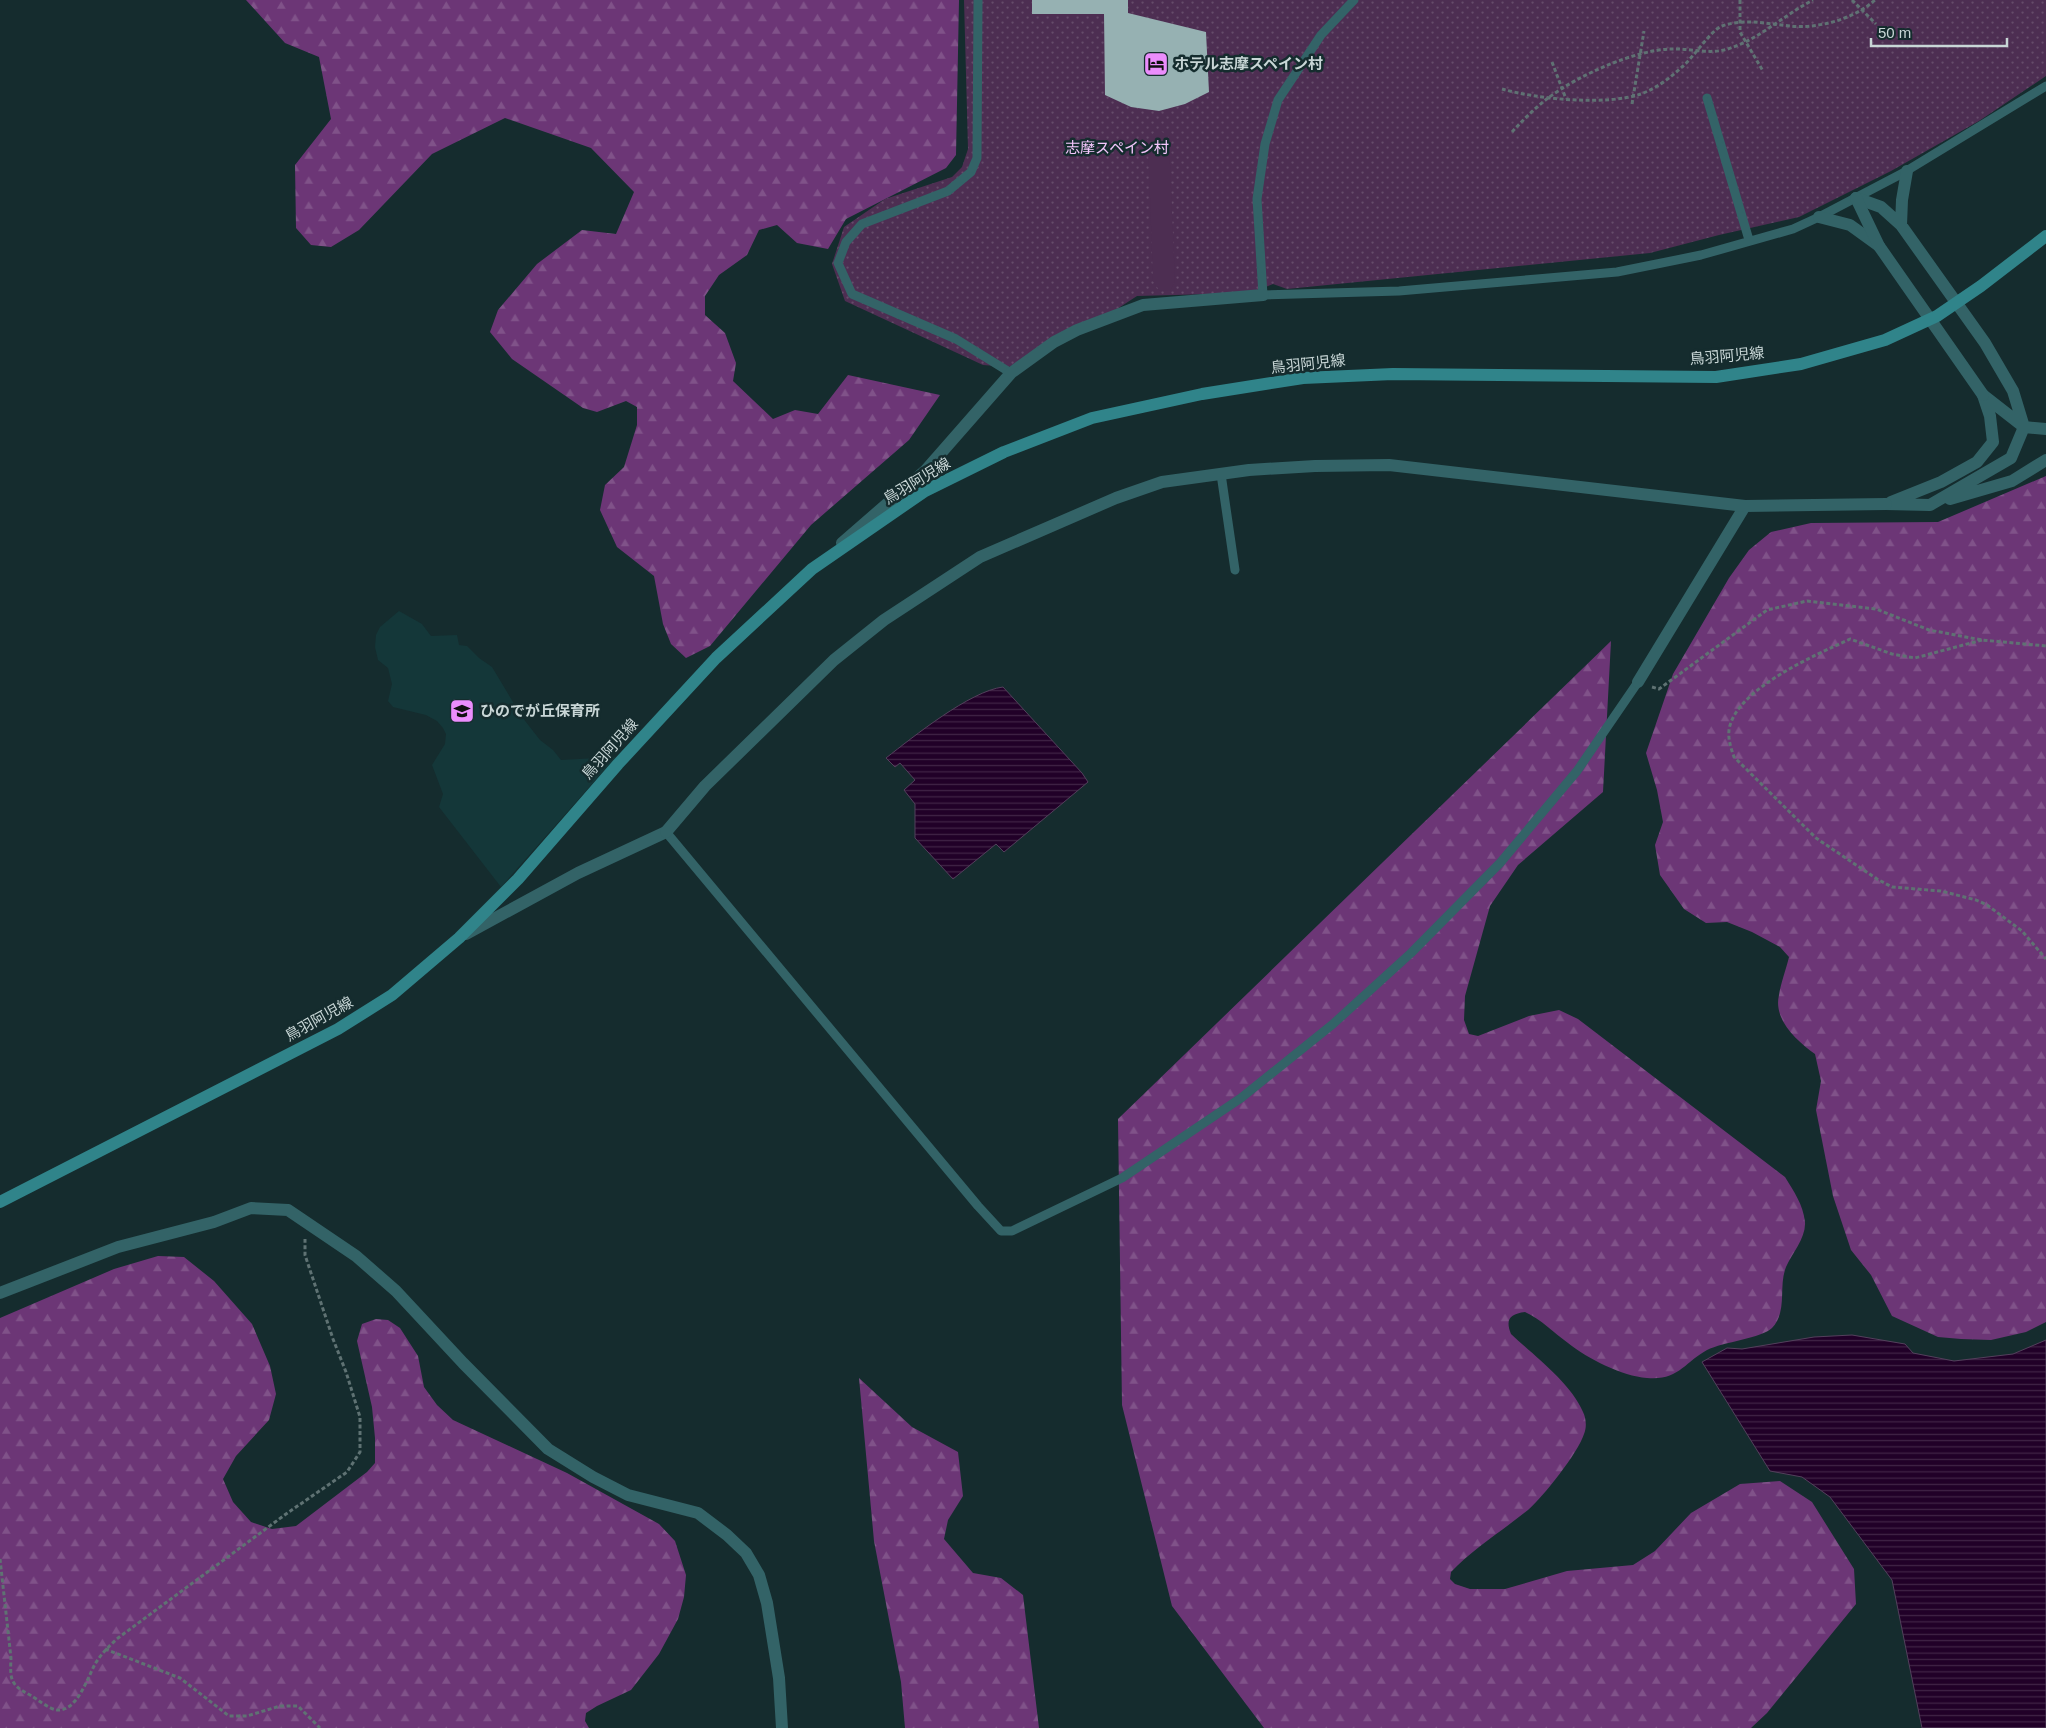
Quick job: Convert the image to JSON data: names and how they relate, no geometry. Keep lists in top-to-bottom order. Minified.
{"streets":{"main road":["鳥羽阿児線"]},"parks":["志摩スペイン村"],"places":{"hotel":["ホテル志摩スペイン村"],"school or university":["ひのでが丘保育所"]},"scale_bar":"50 m"}
